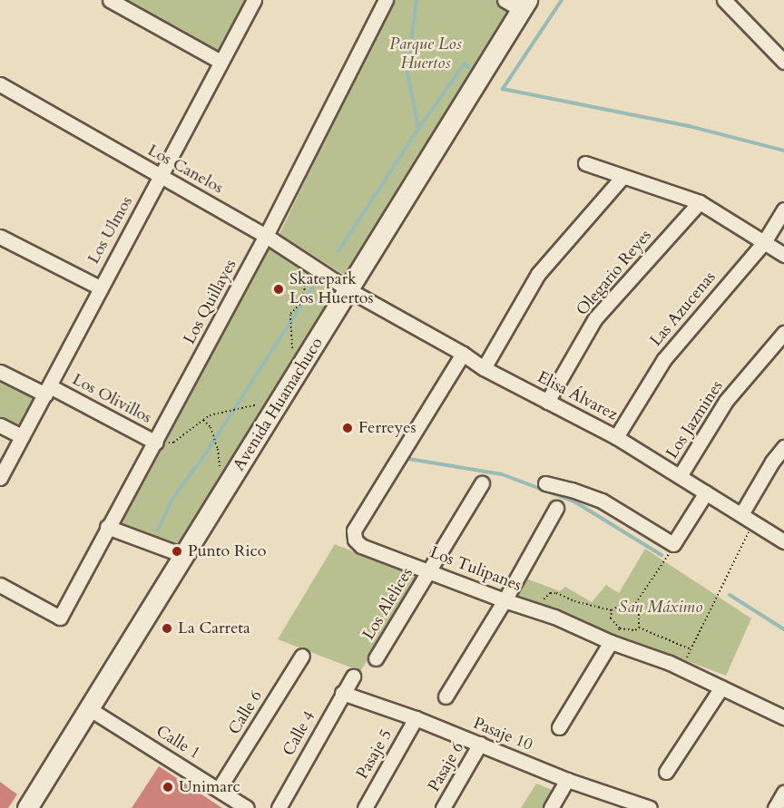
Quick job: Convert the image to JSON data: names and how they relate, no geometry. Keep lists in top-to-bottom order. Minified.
{"streets":{"main road":["Avenida Huamachuco"],"street":["Los Canelos","Los Ulmos","Olegario Reyes","Los Quillayes","Las Azucenas","Elisa Álvarez","Los Olivillos","Los Jazmines","Los Tulipanes","Los Alelices","Calle 6","Calle 4","Pasaje 10","Calle 1","Pasaje 5","Pasaje 6"]},"crossings":[["Los Canelos","Los Ulmos"],["Los Canelos","Los Quillayes"],["Los Canelos","Elisa Álvarez"],["Los Canelos","Avenida Huamachuco"],["Los Ulmos","Los Olivillos"],["Olegario Reyes","Elisa Álvarez"],["Los Quillayes","Los Olivillos"],["Las Azucenas","Elisa Álvarez"],["Elisa Álvarez","Avenida Huamachuco"],["Elisa Álvarez","Los Jazmines"],["Elisa Álvarez","Los Tulipanes"],["Avenida Huamachuco","Calle 1"],["Los Tulipanes","Los Alelices"],["Calle 6","Calle 1"],["Calle 4","Pasaje 10"],["Pasaje 10","Pasaje 5"],["Pasaje 10","Pasaje 6"]],"parks":["Parque Los Huertos","San Máximo"],"places":["Skatepark Los Huertos","Ferreyes","Punto Rico","La Carreta","Unimarc"]}
